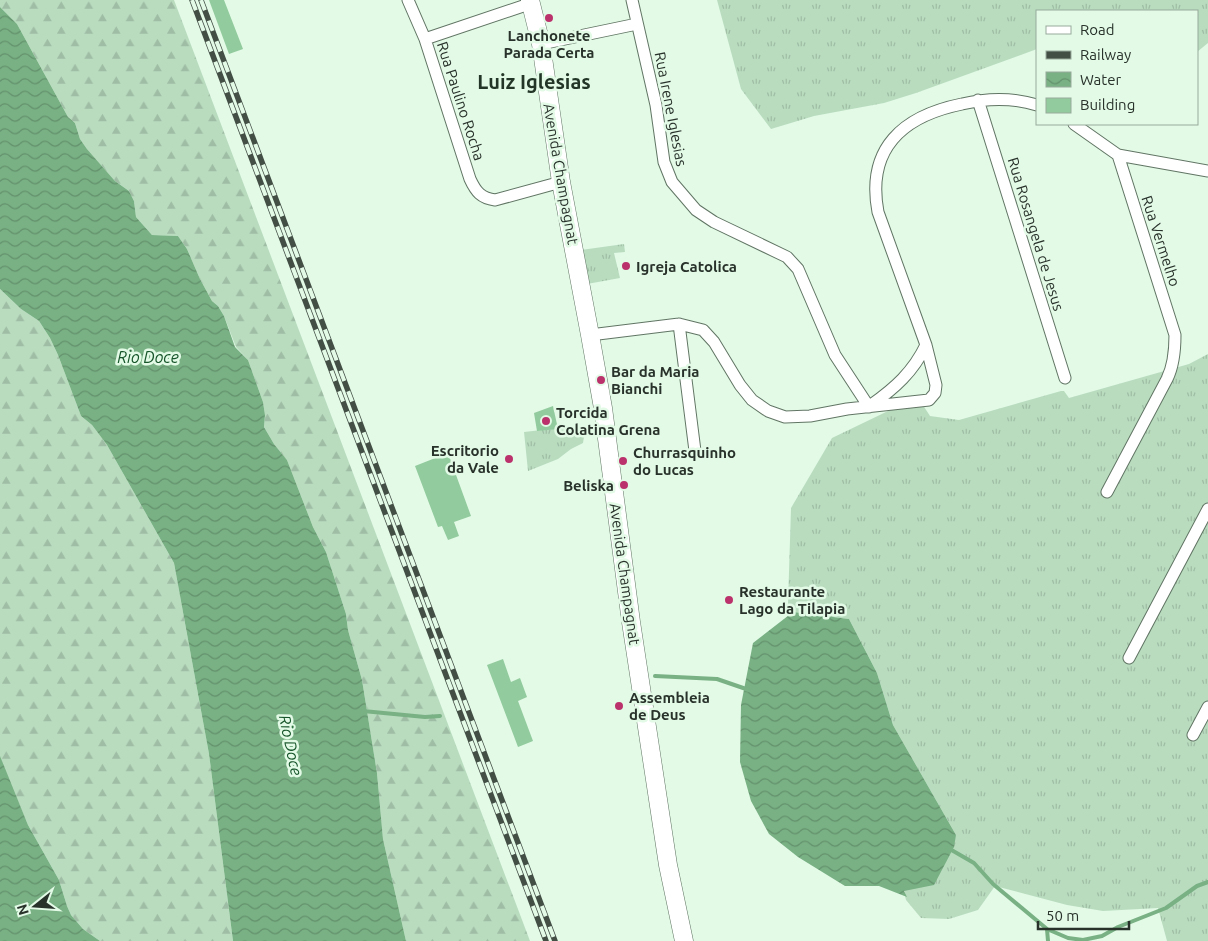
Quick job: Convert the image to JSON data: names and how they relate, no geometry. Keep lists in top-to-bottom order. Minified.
{"streets":{"main road":["Avenida Champagnat"],"street":["Rua Paulino Rocha","Rua Irene Iglesias","Rua Rosangela de Jesus","Rua Vermelho"]},"crossings":[["Rua Paulino Rocha","Avenida Champagnat"]],"districts":["Luiz Iglesias"],"water":["Rio Doce"],"places":["Lanchonete Parada Certa","Igreja Catolica","Bar da Maria Bianchi","Torcida Colatina Grena","Escritorio da Vale","Churrasquinho do Lucas","Beliska","Restaurante Lago da Tilapia","Assembleia de Deus"],"legend":["Road","Railway","Water","Building"],"scale_bar":"50 m","north":"left"}
